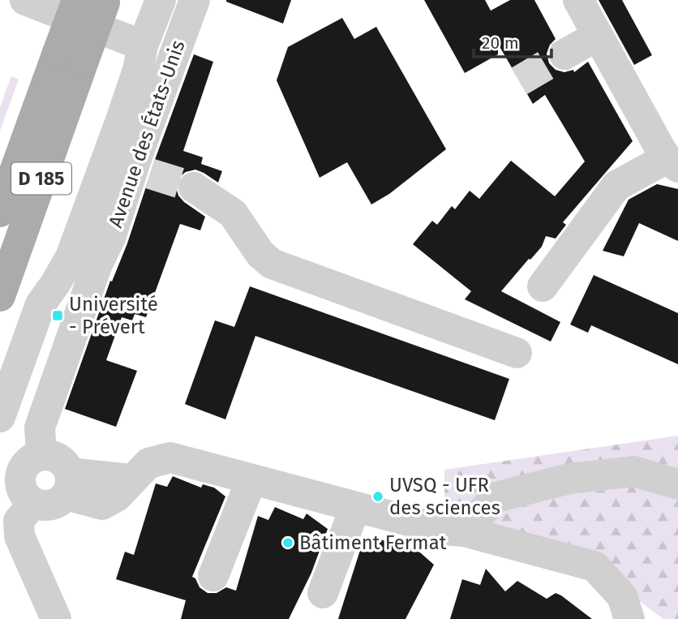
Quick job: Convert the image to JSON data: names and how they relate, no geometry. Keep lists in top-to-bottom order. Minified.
{"streets":{"main road":["D 185"],"street":["Avenue des États-Unis"]},"places":{"transit":["Université - Prévert"],"other":["UVSQ - UFR des sciences","Bâtiment Fermat"]},"scale_bar":"20 m"}
